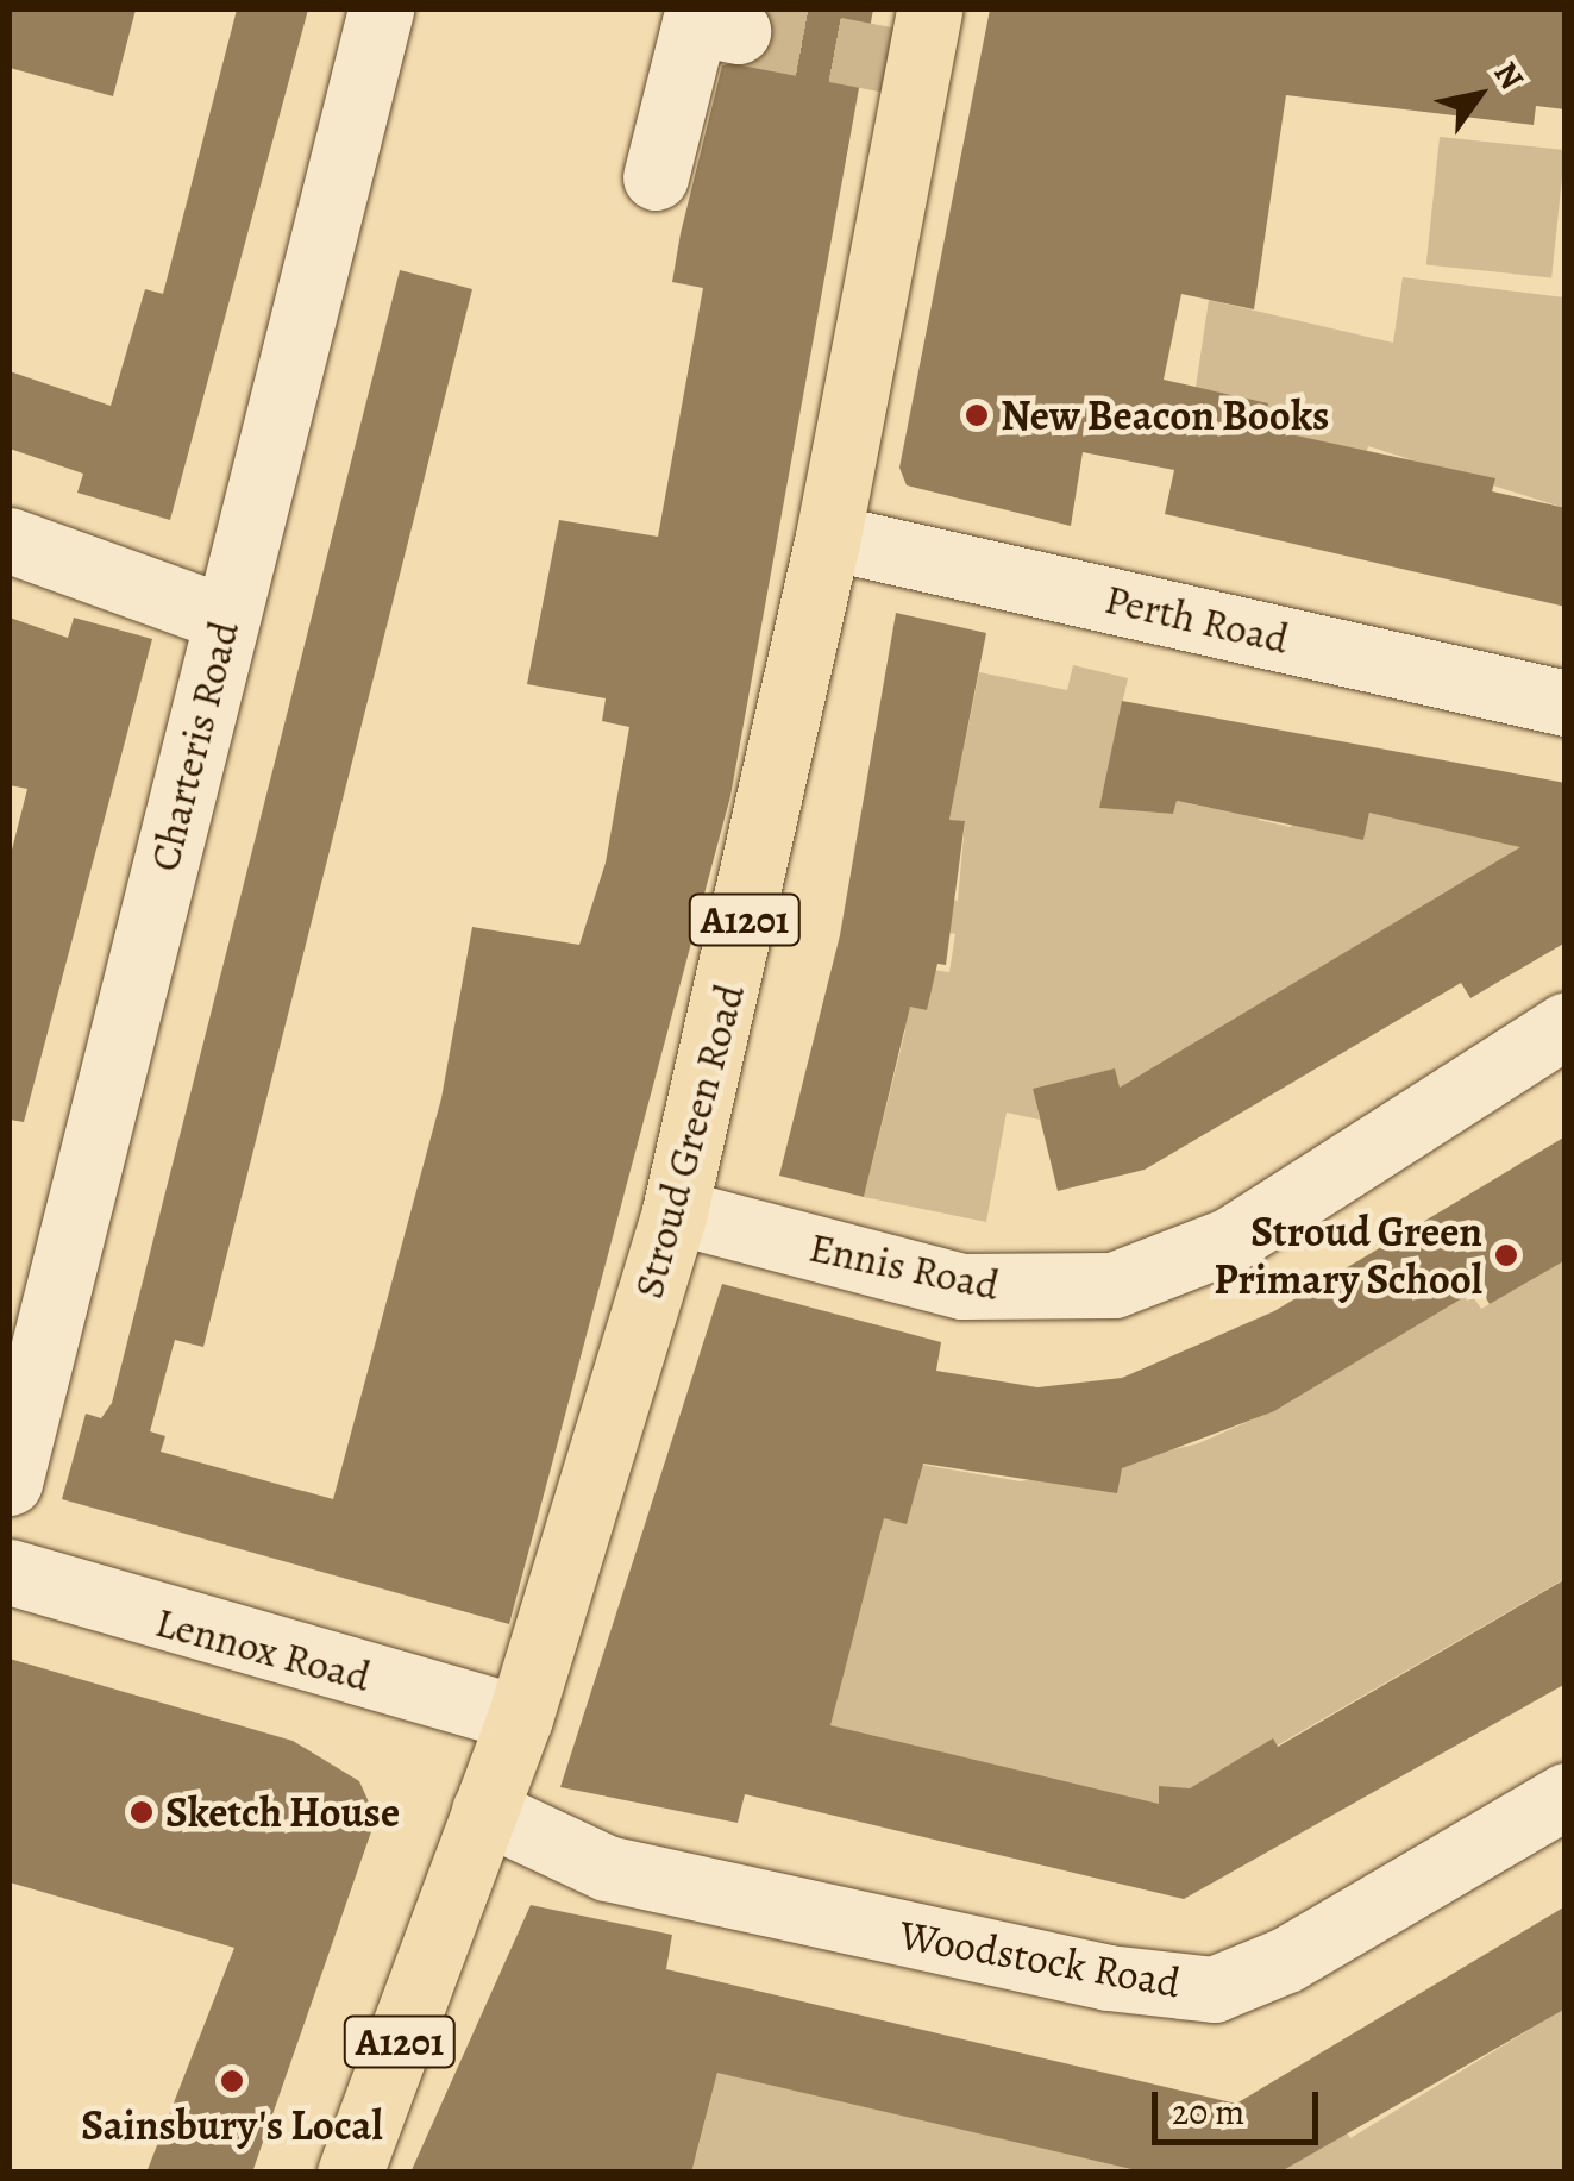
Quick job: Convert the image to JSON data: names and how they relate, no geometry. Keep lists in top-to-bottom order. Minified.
{"streets":{"main road":["A1201","Stroud Green Road"],"street":["Perth Road","Charteris Road","Ennis Road","Lennox Road","Woodstock Road"]},"crossings":[["Perth Road","Stroud Green Road"],["Stroud Green Road","Ennis Road"],["Stroud Green Road","Lennox Road"],["Stroud Green Road","Woodstock Road"]],"places":["New Beacon Books","Stroud Green Primary School","Sketch House","Sainsbury's Local"],"scale_bar":"20 m","north":"top right"}
